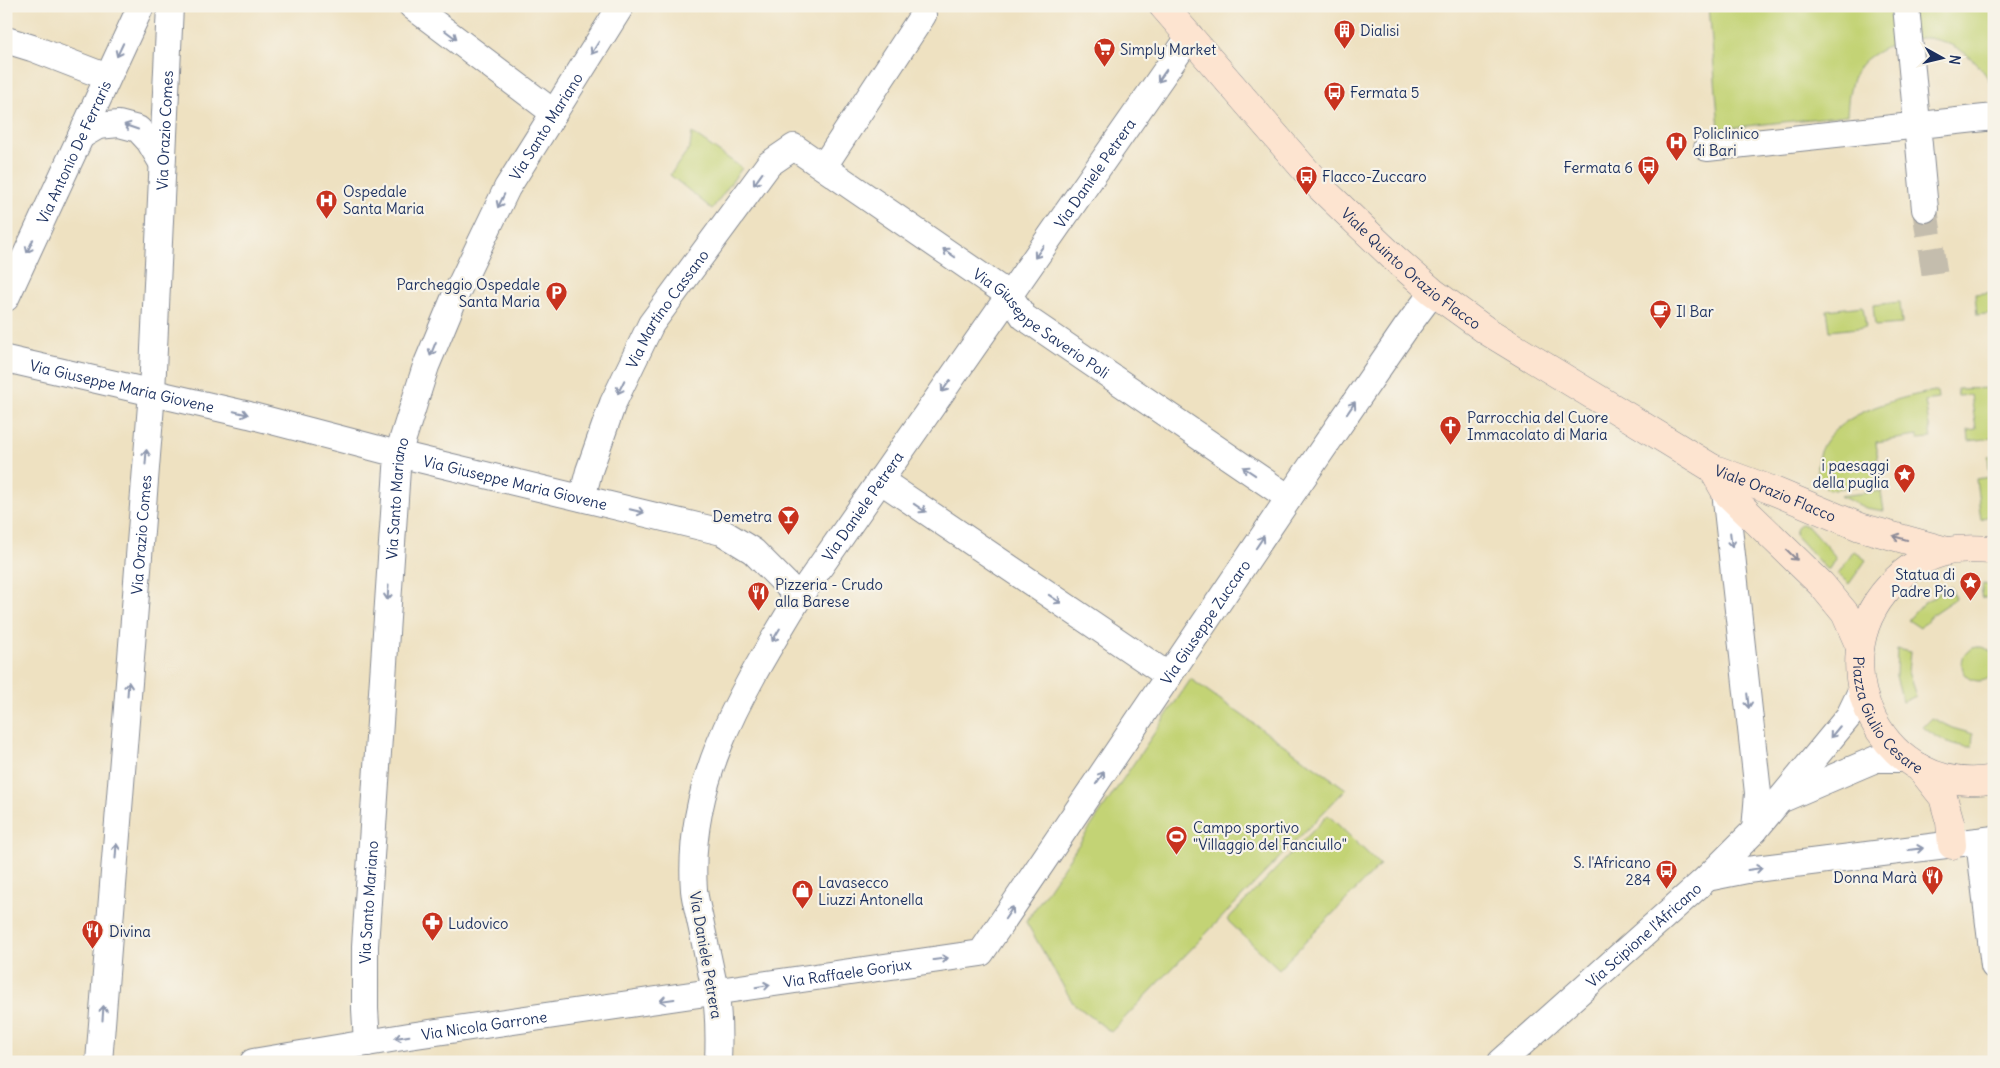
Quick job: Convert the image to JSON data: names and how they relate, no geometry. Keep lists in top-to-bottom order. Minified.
{"streets":{"street":["Via Santo Mariano","Via Orazio Comes","Via Antonio De Ferraris","Via Daniele Petrera","Viale Quinto Orazio Flacco","Via Martino Cassano","Via Giuseppe Saverio Poli","Via Giuseppe Maria Giovene","Viale Orazio Flacco","Via Giuseppe Zuccaro","Piazza Giulio Cesare","Via Scipione l'Africano","Via Raffaele Gorjux","Via Nicola Garrone"]},"crossings":[["Via Santo Mariano","Via Giuseppe Maria Giovene"],["Via Santo Mariano","Via Nicola Garrone"],["Via Orazio Comes","Via Giuseppe Maria Giovene"],["Via Daniele Petrera","Viale Quinto Orazio Flacco"],["Via Daniele Petrera","Via Giuseppe Saverio Poli"],["Via Daniele Petrera","Via Giuseppe Maria Giovene"],["Via Daniele Petrera","Via Raffaele Gorjux"],["Via Daniele Petrera","Via Nicola Garrone"],["Viale Quinto Orazio Flacco","Viale Orazio Flacco"],["Viale Quinto Orazio Flacco","Via Giuseppe Zuccaro"],["Via Martino Cassano","Via Giuseppe Saverio Poli"],["Via Martino Cassano","Via Giuseppe Maria Giovene"],["Via Giuseppe Saverio Poli","Via Giuseppe Zuccaro"],["Viale Orazio Flacco","Piazza Giulio Cesare"],["Via Giuseppe Zuccaro","Via Raffaele Gorjux"],["Piazza Giulio Cesare","Via Scipione l'Africano"],["Via Raffaele Gorjux","Via Nicola Garrone"]],"one_way":["Via Santo Mariano","Via Orazio Comes","Via Antonio De Ferraris","Via Daniele Petrera","Via Martino Cassano","Via Giuseppe Maria Giovene","Via Giuseppe Zuccaro","Via Raffaele Gorjux","Via Nicola Garrone"],"places":{"building":["Dialisi"],"supermarket":["Simply Market"],"bus stop":["Fermata 5","Fermata 6","Flacco-Zuccaro","S. l'Africano 284"],"hospital":["Policlinico di Bari","Ospedale Santa Maria"],"parking":["Parcheggio Ospedale Santa Maria"],"cafe":["Il Bar"],"church":["Parrocchia del Cuore Immacolato di Maria"],"place":["i paesaggi della puglia","Statua di Padre Pio"],"bar":["Demetra"],"restaurant":["Pizzeria - Crudo alla Barese","Donna Marà","Divina"],"sports":["Campo sportivo \"Villaggio del Fanciullo\""],"shop":["Lavasecco Liuzzi Antonella"],"pharmacy":["Ludovico"]},"north":"right"}
